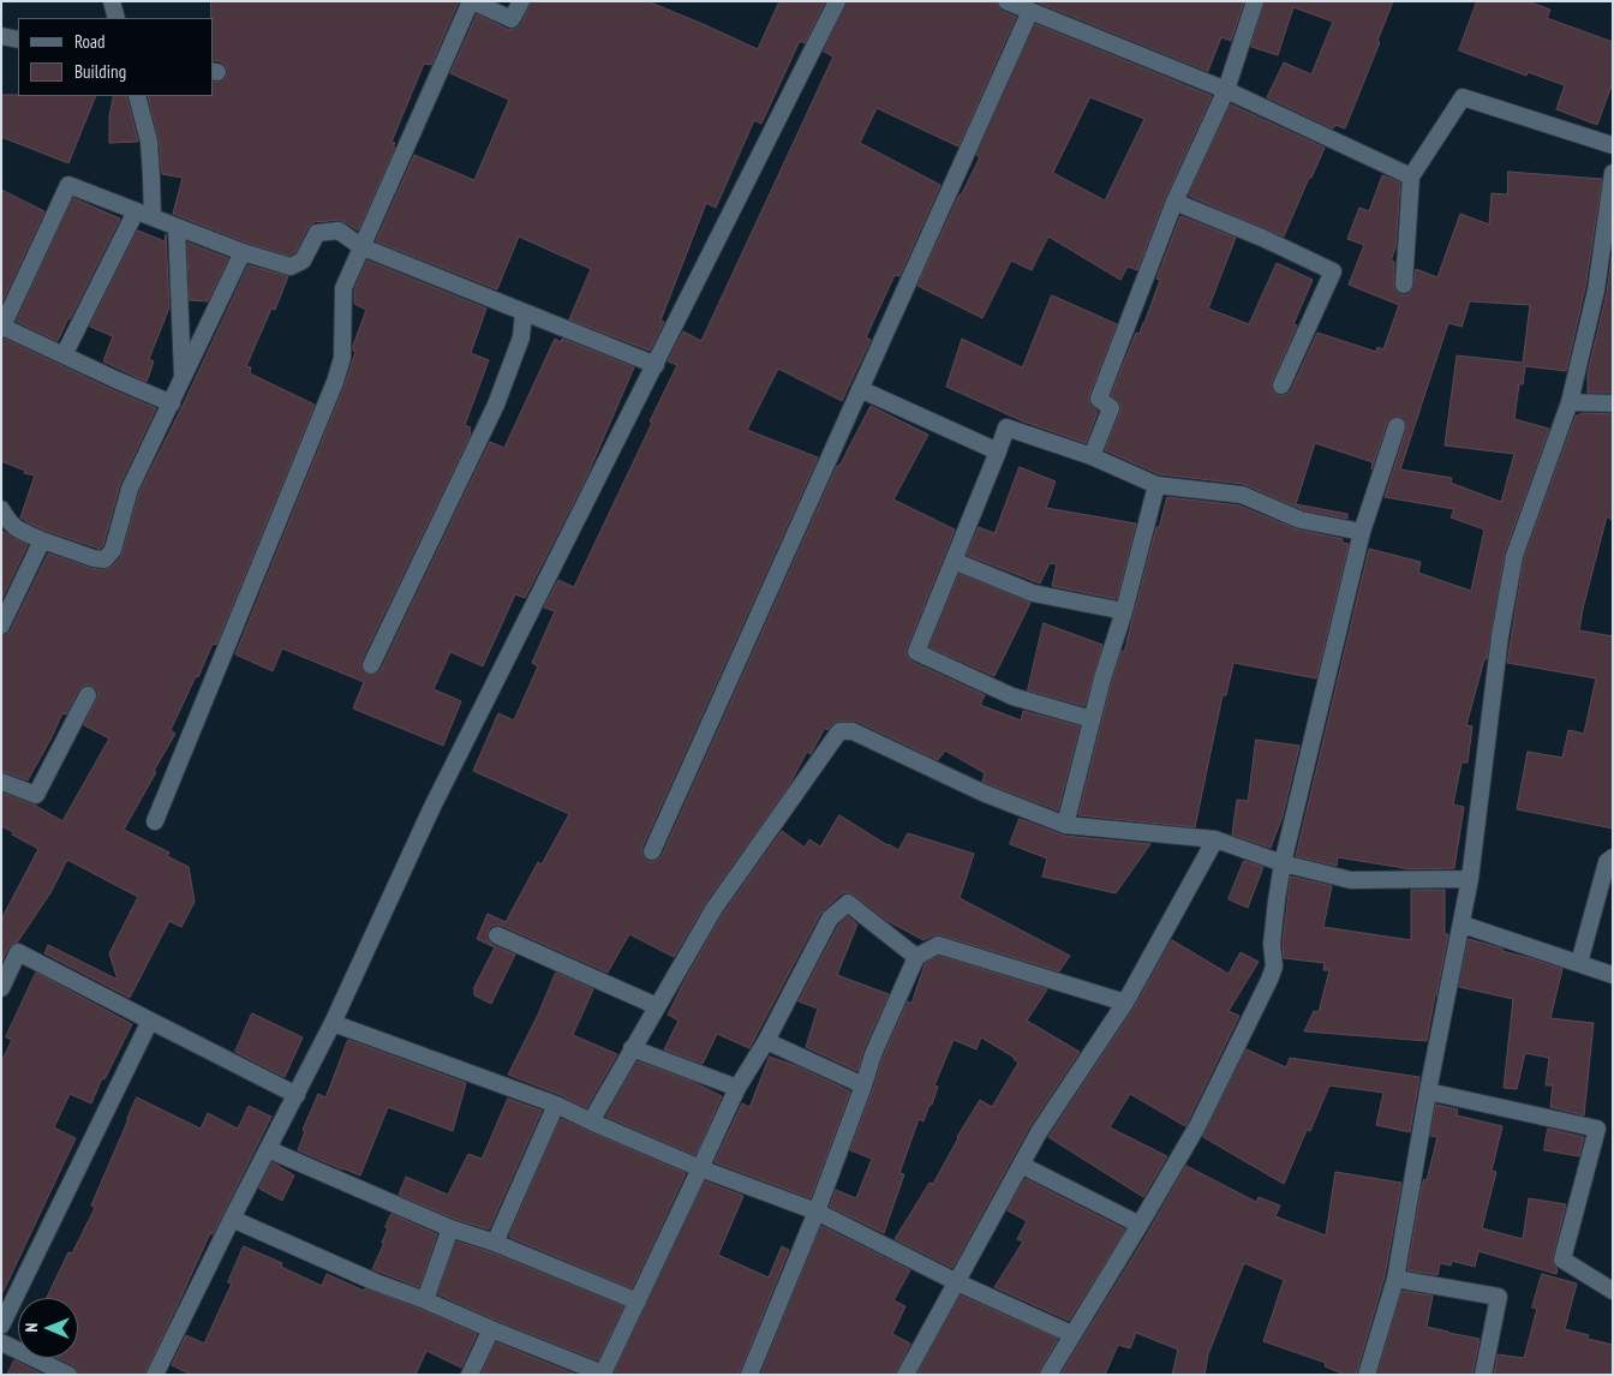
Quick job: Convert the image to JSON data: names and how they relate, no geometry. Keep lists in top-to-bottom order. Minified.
{"legend":["Road","Building"],"north":"left"}
